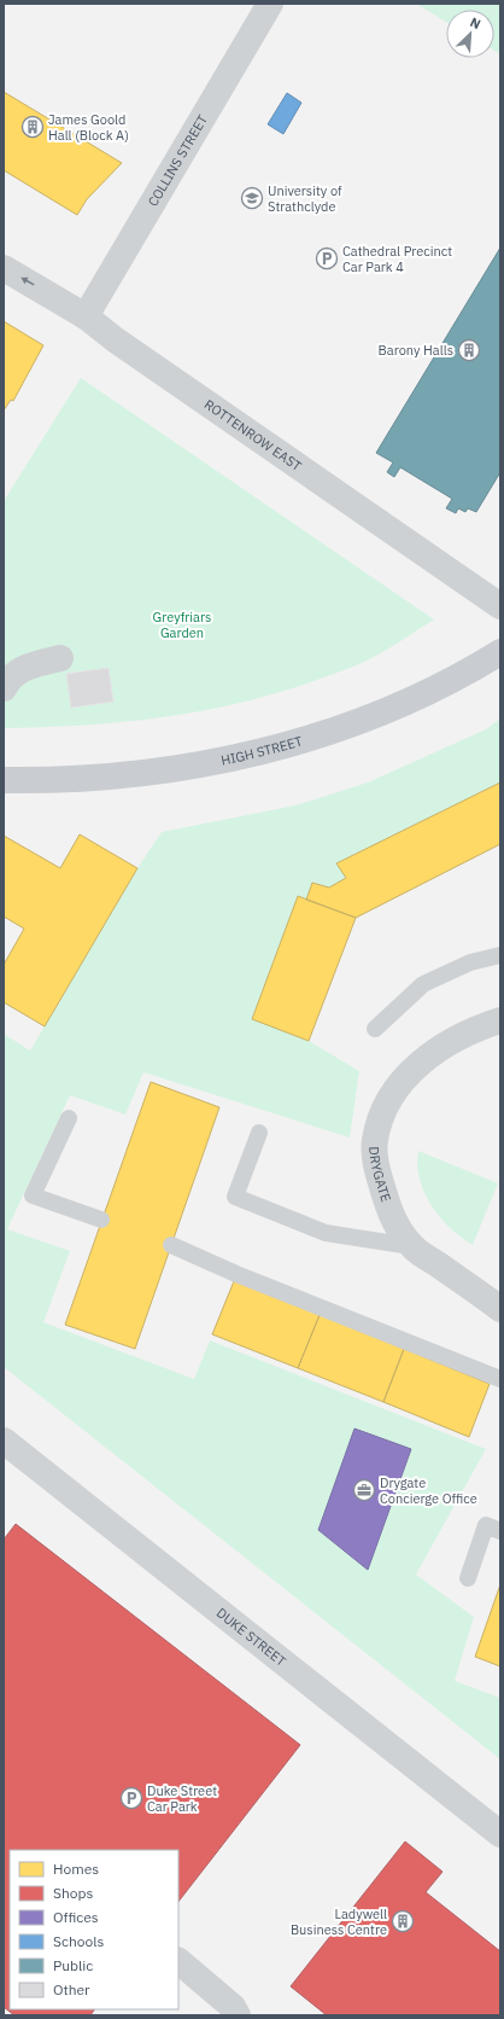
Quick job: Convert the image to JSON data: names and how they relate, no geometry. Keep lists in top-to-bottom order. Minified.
{"streets":{"main road":["HIGH STREET"],"street":["COLLINS STREET","ROTTENROW EAST","DRYGATE","DUKE STREET"]},"crossings":[["COLLINS STREET","ROTTENROW EAST"]],"parks":["Greyfriars Garden"],"places":{"building":["James Goold Hall (Block A)","Barony Halls","Ladywell Business Centre"],"school or university":["University of Strathclyde"],"parking":["Cathedral Precinct Car Park 4","Duke Street Car Park"],"office":["Drygate Concierge Office"]},"legend":["Homes","Shops","Offices","Schools","Public","Other"],"north":"top right"}
